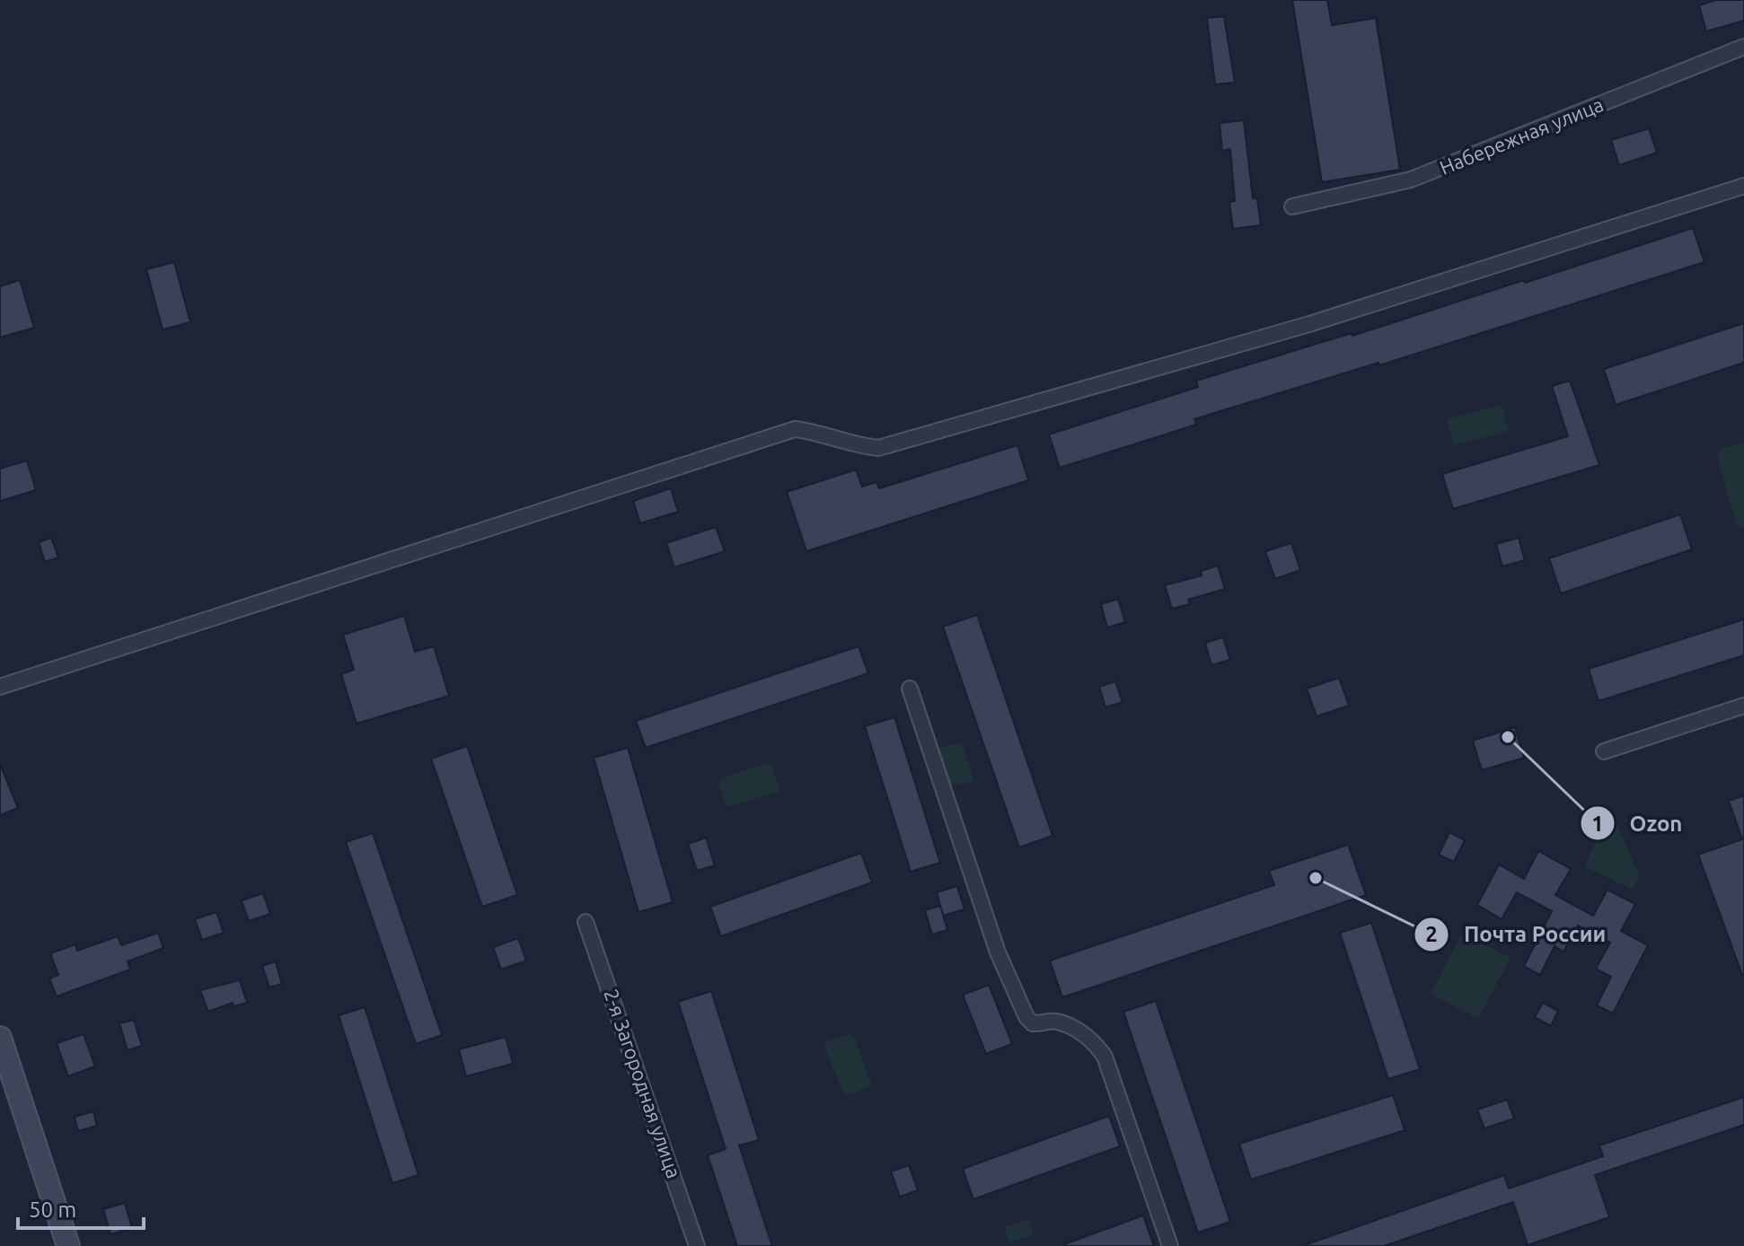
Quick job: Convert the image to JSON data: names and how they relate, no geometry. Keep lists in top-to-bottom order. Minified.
{"streets":{"street":["Набережная улица","2-я Загородная улица"]},"places":["Ozon","Почта России"],"scale_bar":"50 m"}
